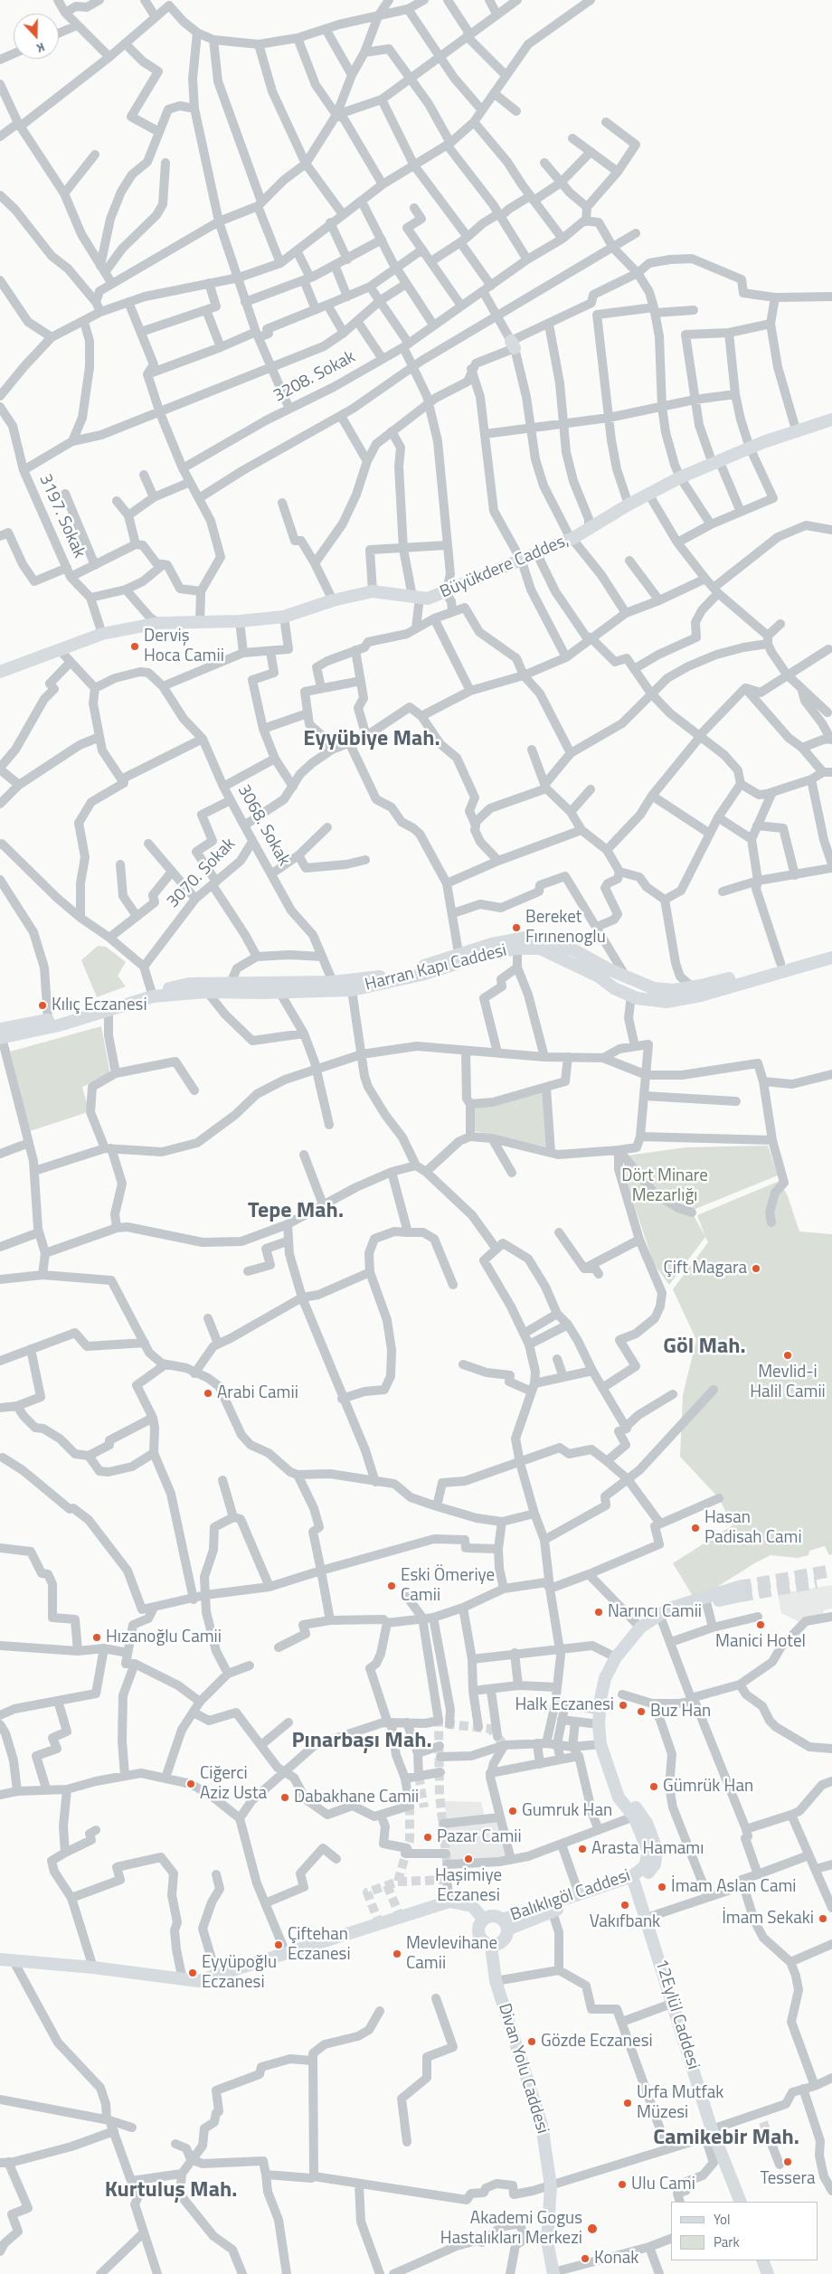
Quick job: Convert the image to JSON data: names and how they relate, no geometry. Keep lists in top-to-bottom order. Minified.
{"streets":{"main road":["Büyükdere Caddes,","Harran Kapı Caddesi","Balıklıgöl Caddesi","12Eylül Caddesi","Divan Yolu Caddesi"],"street":["3208. Sokak","3197. Sokak","3068. Sokak","3070. Sokak"]},"crossings":[["3197. Sokak","Büyükdere Caddes,"],["3068. Sokak","3070. Sokak"],["3068. Sokak","Harran Kapı Caddesi"],["Balıklıgöl Caddesi","12Eylül Caddesi"],["Balıklıgöl Caddesi","Divan Yolu Caddesi"]],"districts":["Eyyübiye Mah.","Tepe Mah.","Göl Mah.","Pınarbaşı Mah.","Camikebir Mah.","Kurtuluş Mah."],"parks":["Dört Minare Mezarlığı"],"places":["Derviş Hoca Camii","Bereket Fırınenoglu","Kılıç Eczanesi","Çift Magara","Mevlid-i Halil Camii","Arabi Camii","Hasan Padisah Cami","Eski Ömeriye Camii","Narıncı Camii","Manici Hotel","Hızanoğlu Camii","Halk Eczanesi","Buz Han","Ciğerci Aziz Usta","Gümrük Han","Dabakhane Camii","Gumruk Han","Pazar Camii","Arasta Hamamı","Haşimiye Eczanesi","İmam Aslan Cami","Vakıfbank","İmam Sekaki","Çiftehan Eczanesi","Mevlevihane Camii","Eyyüpoğlu Eczanesi","Gözde Eczanesi","Urfa Mutfak Müzesi","Tessera","Ulu Cami","Akademi Gogus Hastalıkları Merkezi","Konak"],"legend":["Yol","Park"],"north":"bottom"}
